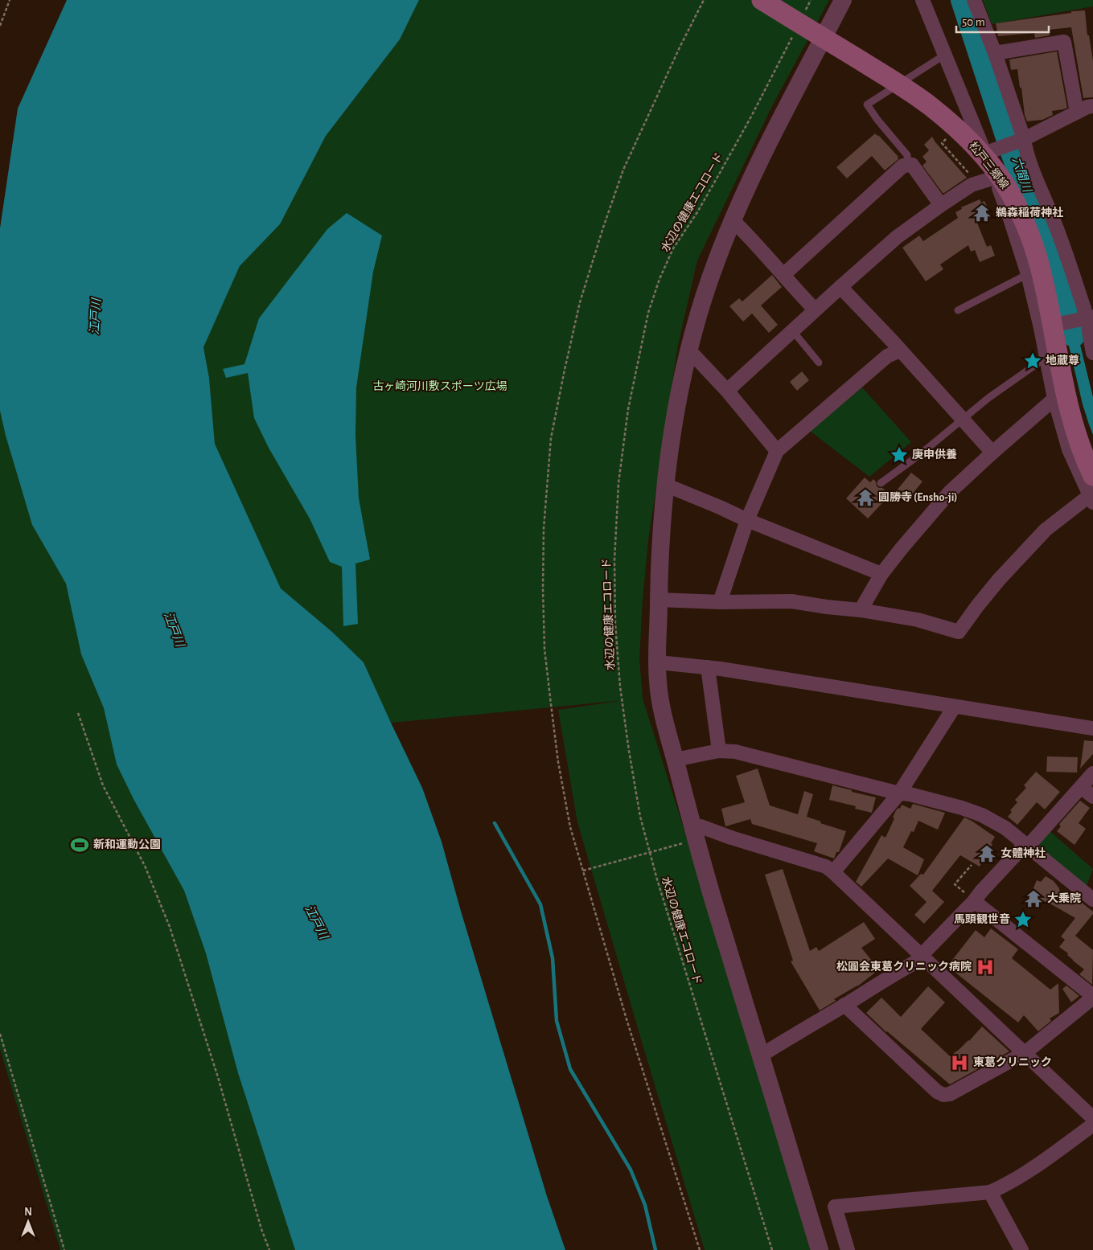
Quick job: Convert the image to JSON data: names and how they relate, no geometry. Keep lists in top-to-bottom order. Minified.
{"streets":{"main road":["松戸三郷線"],"path":["水辺の健康エコロード"]},"water":["六間川","江戸川"],"parks":["古ヶ崎河川敷スポーツ広場"],"places":{"temple":["鵜森稲荷神社","圓勝寺 (Ensho-ji)","女體神社","大乗院"],"place":["地蔵尊","庚申供養","馬頭観世音"],"sports":["新和運動公園"],"hospital":["松圓会東葛クリニック病院","東葛クリニック"]},"scale_bar":"50 m","north":"top"}
